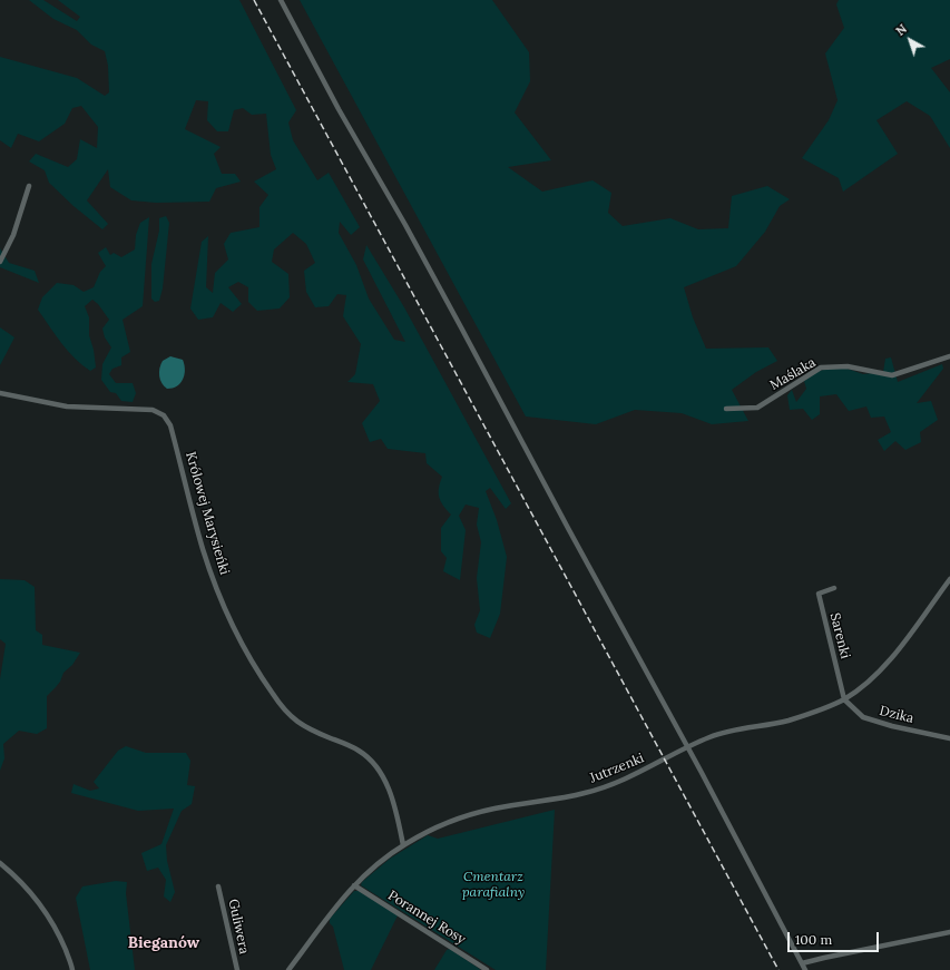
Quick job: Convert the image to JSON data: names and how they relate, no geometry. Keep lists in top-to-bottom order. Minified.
{"streets":{"street":["Maślaka","Królowej Marysieńki","Sarenki","Dzika","Jutrzenki","Porannej Rosy","Guliwera"]},"crossings":[["Królowej Marysieńki","Jutrzenki"],["Sarenki","Dzika"],["Sarenki","Jutrzenki"],["Dzika","Jutrzenki"],["Jutrzenki","Porannej Rosy"]],"districts":["Bieganów"],"parks":["Cmentarz parafialny"],"scale_bar":"100 m","north":"top left"}
